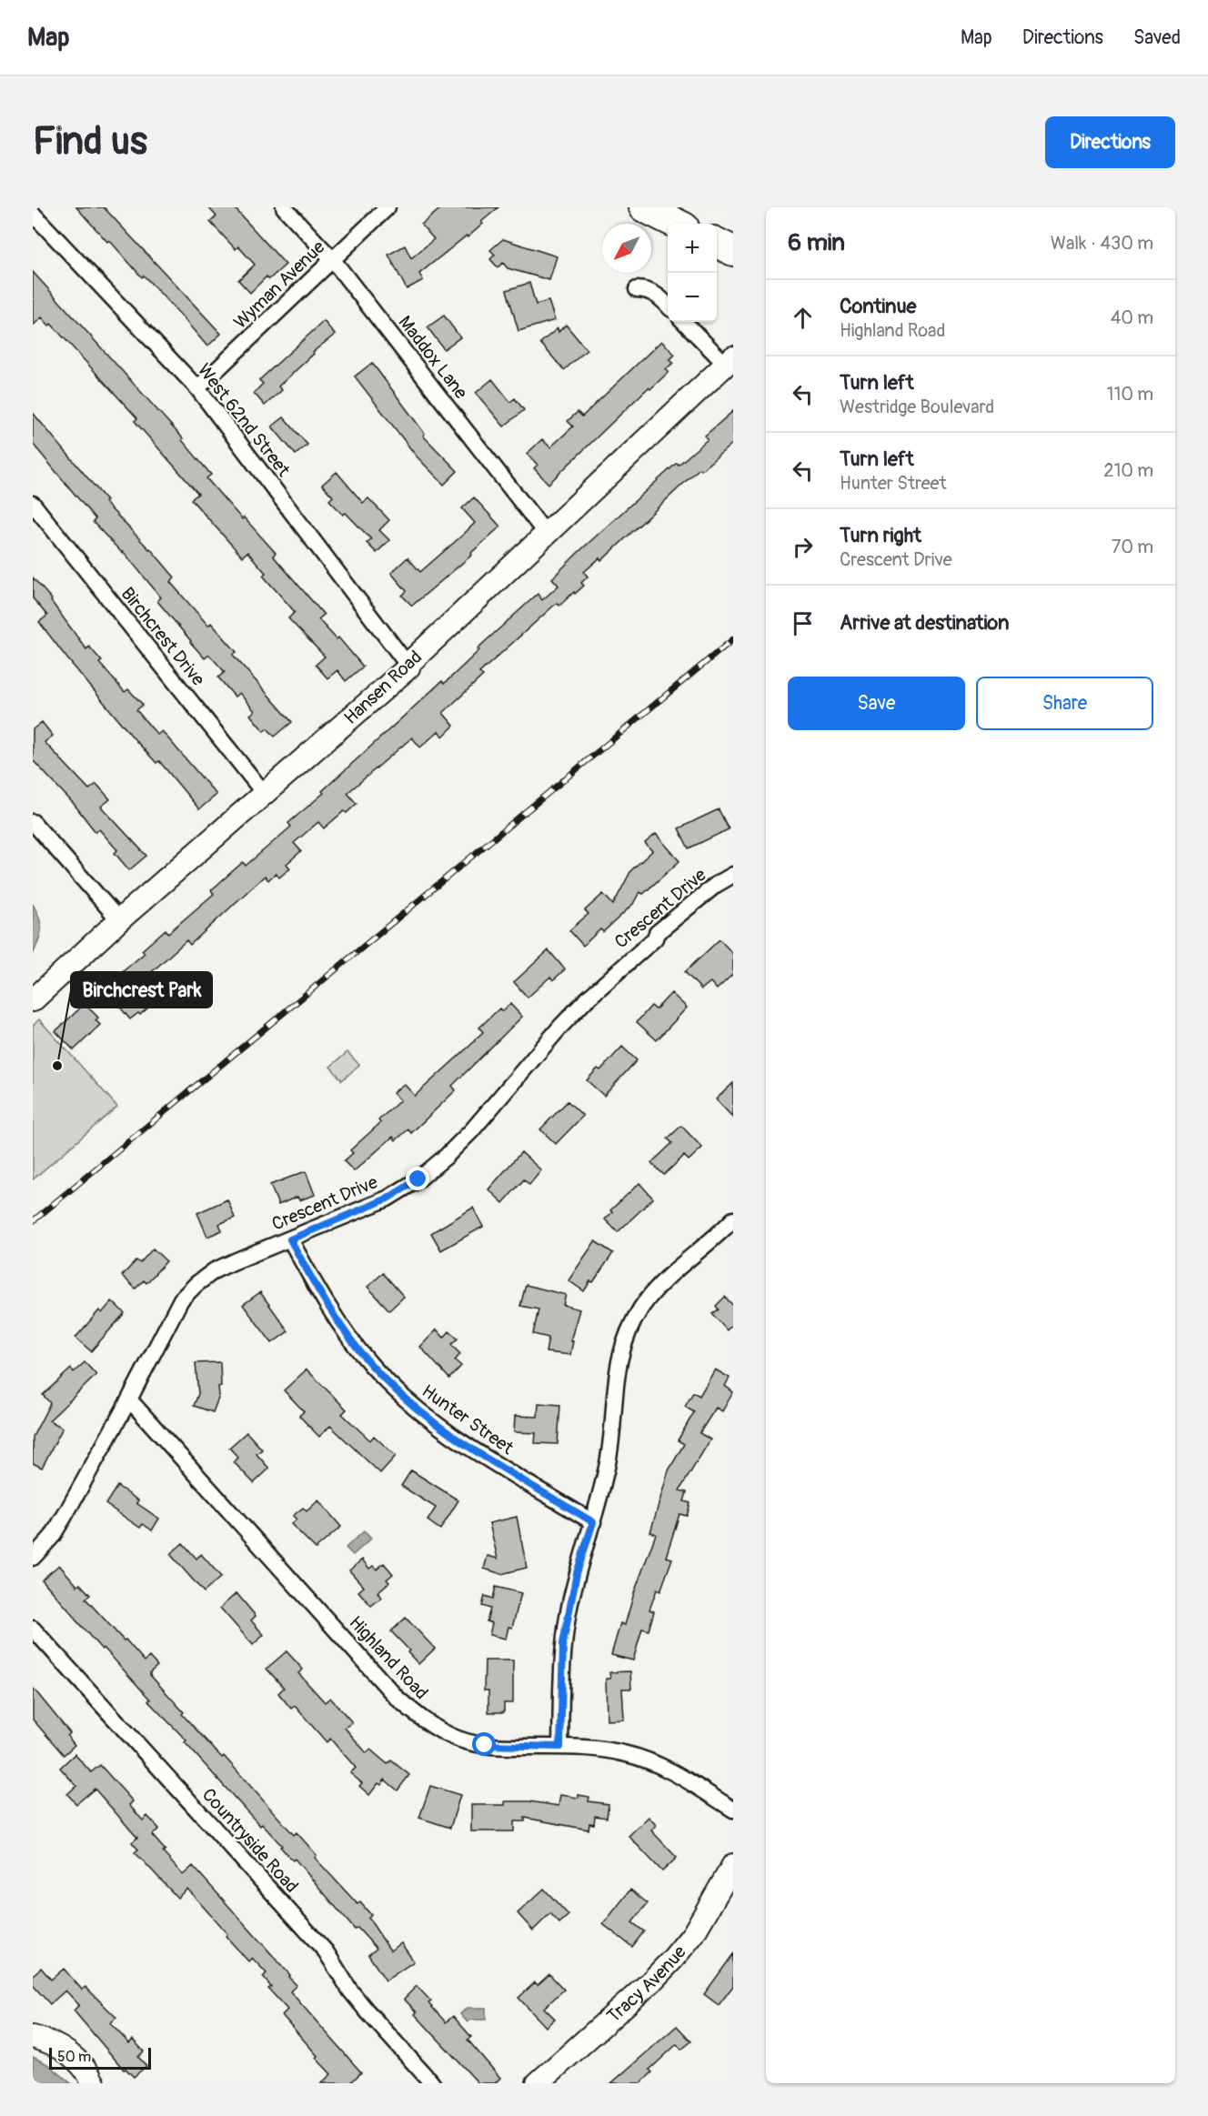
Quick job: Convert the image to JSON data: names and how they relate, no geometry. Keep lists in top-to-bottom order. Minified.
{"streets":{"street":["Wyman Avenue","Maddox Lane","West 62nd Street","Birchcrest Drive","Hansen Road","Crescent Drive","Hunter Street","Highland Road","Countryside Road","Tracy Avenue"]},"crossings":[["Wyman Avenue","Maddox Lane"],["Wyman Avenue","West 62nd Street"],["Maddox Lane","Hansen Road"],["West 62nd Street","Hansen Road"],["Birchcrest Drive","Hansen Road"],["Crescent Drive","Hunter Street"],["Crescent Drive","Highland Road"]],"places":["Birchcrest Park"],"scale_bar":"50 m","north":"bottom left","page":{"header":"Map","nav":["Map","Directions","Saved"],"buttons":["Directions",["Save","Share"]],"title":"Find us","heading":["6 min","Walk · 430 m"],"map_buttons":["+","−"],"list":[["Continue","Highland Road","40 m"],["Turn left","Westridge Boulevard","110 m"],["Turn left","Hunter Street","210 m"],["Turn right","Crescent Drive","70 m"],"Arrive at destination"],"scale":"50 m"}}
